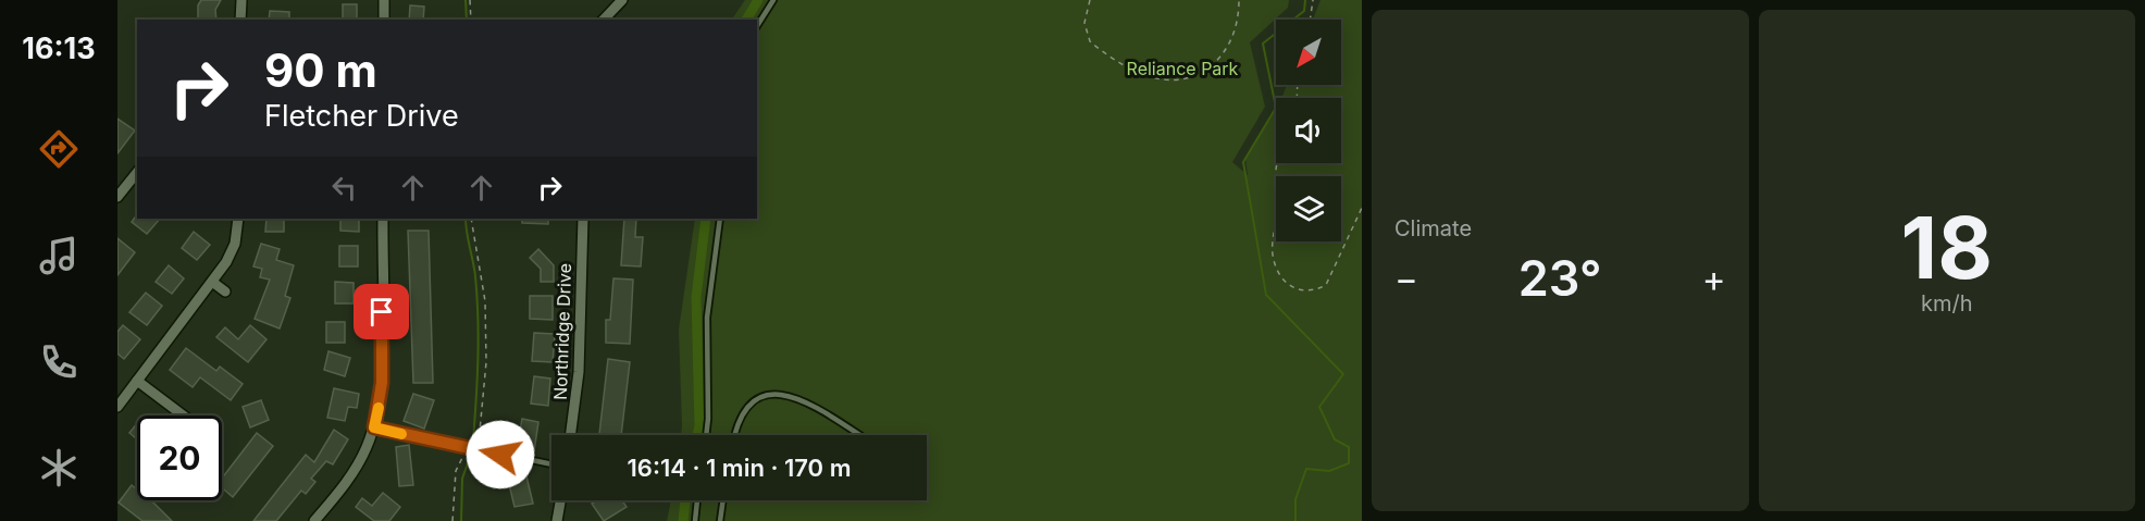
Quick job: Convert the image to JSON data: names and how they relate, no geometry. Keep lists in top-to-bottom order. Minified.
{"streets":{"street":["Northridge Drive"]},"parks":["Reliance Park"],"north":"bottom left","page":{"tabs":"16:13","tile":["Climate",["18","km/h"]],"turn":["90 m","Fletcher Drive"],"heat":["−","23°","+"],"limit":"20","trip":"16:14 · 1 min · 170 m"}}
